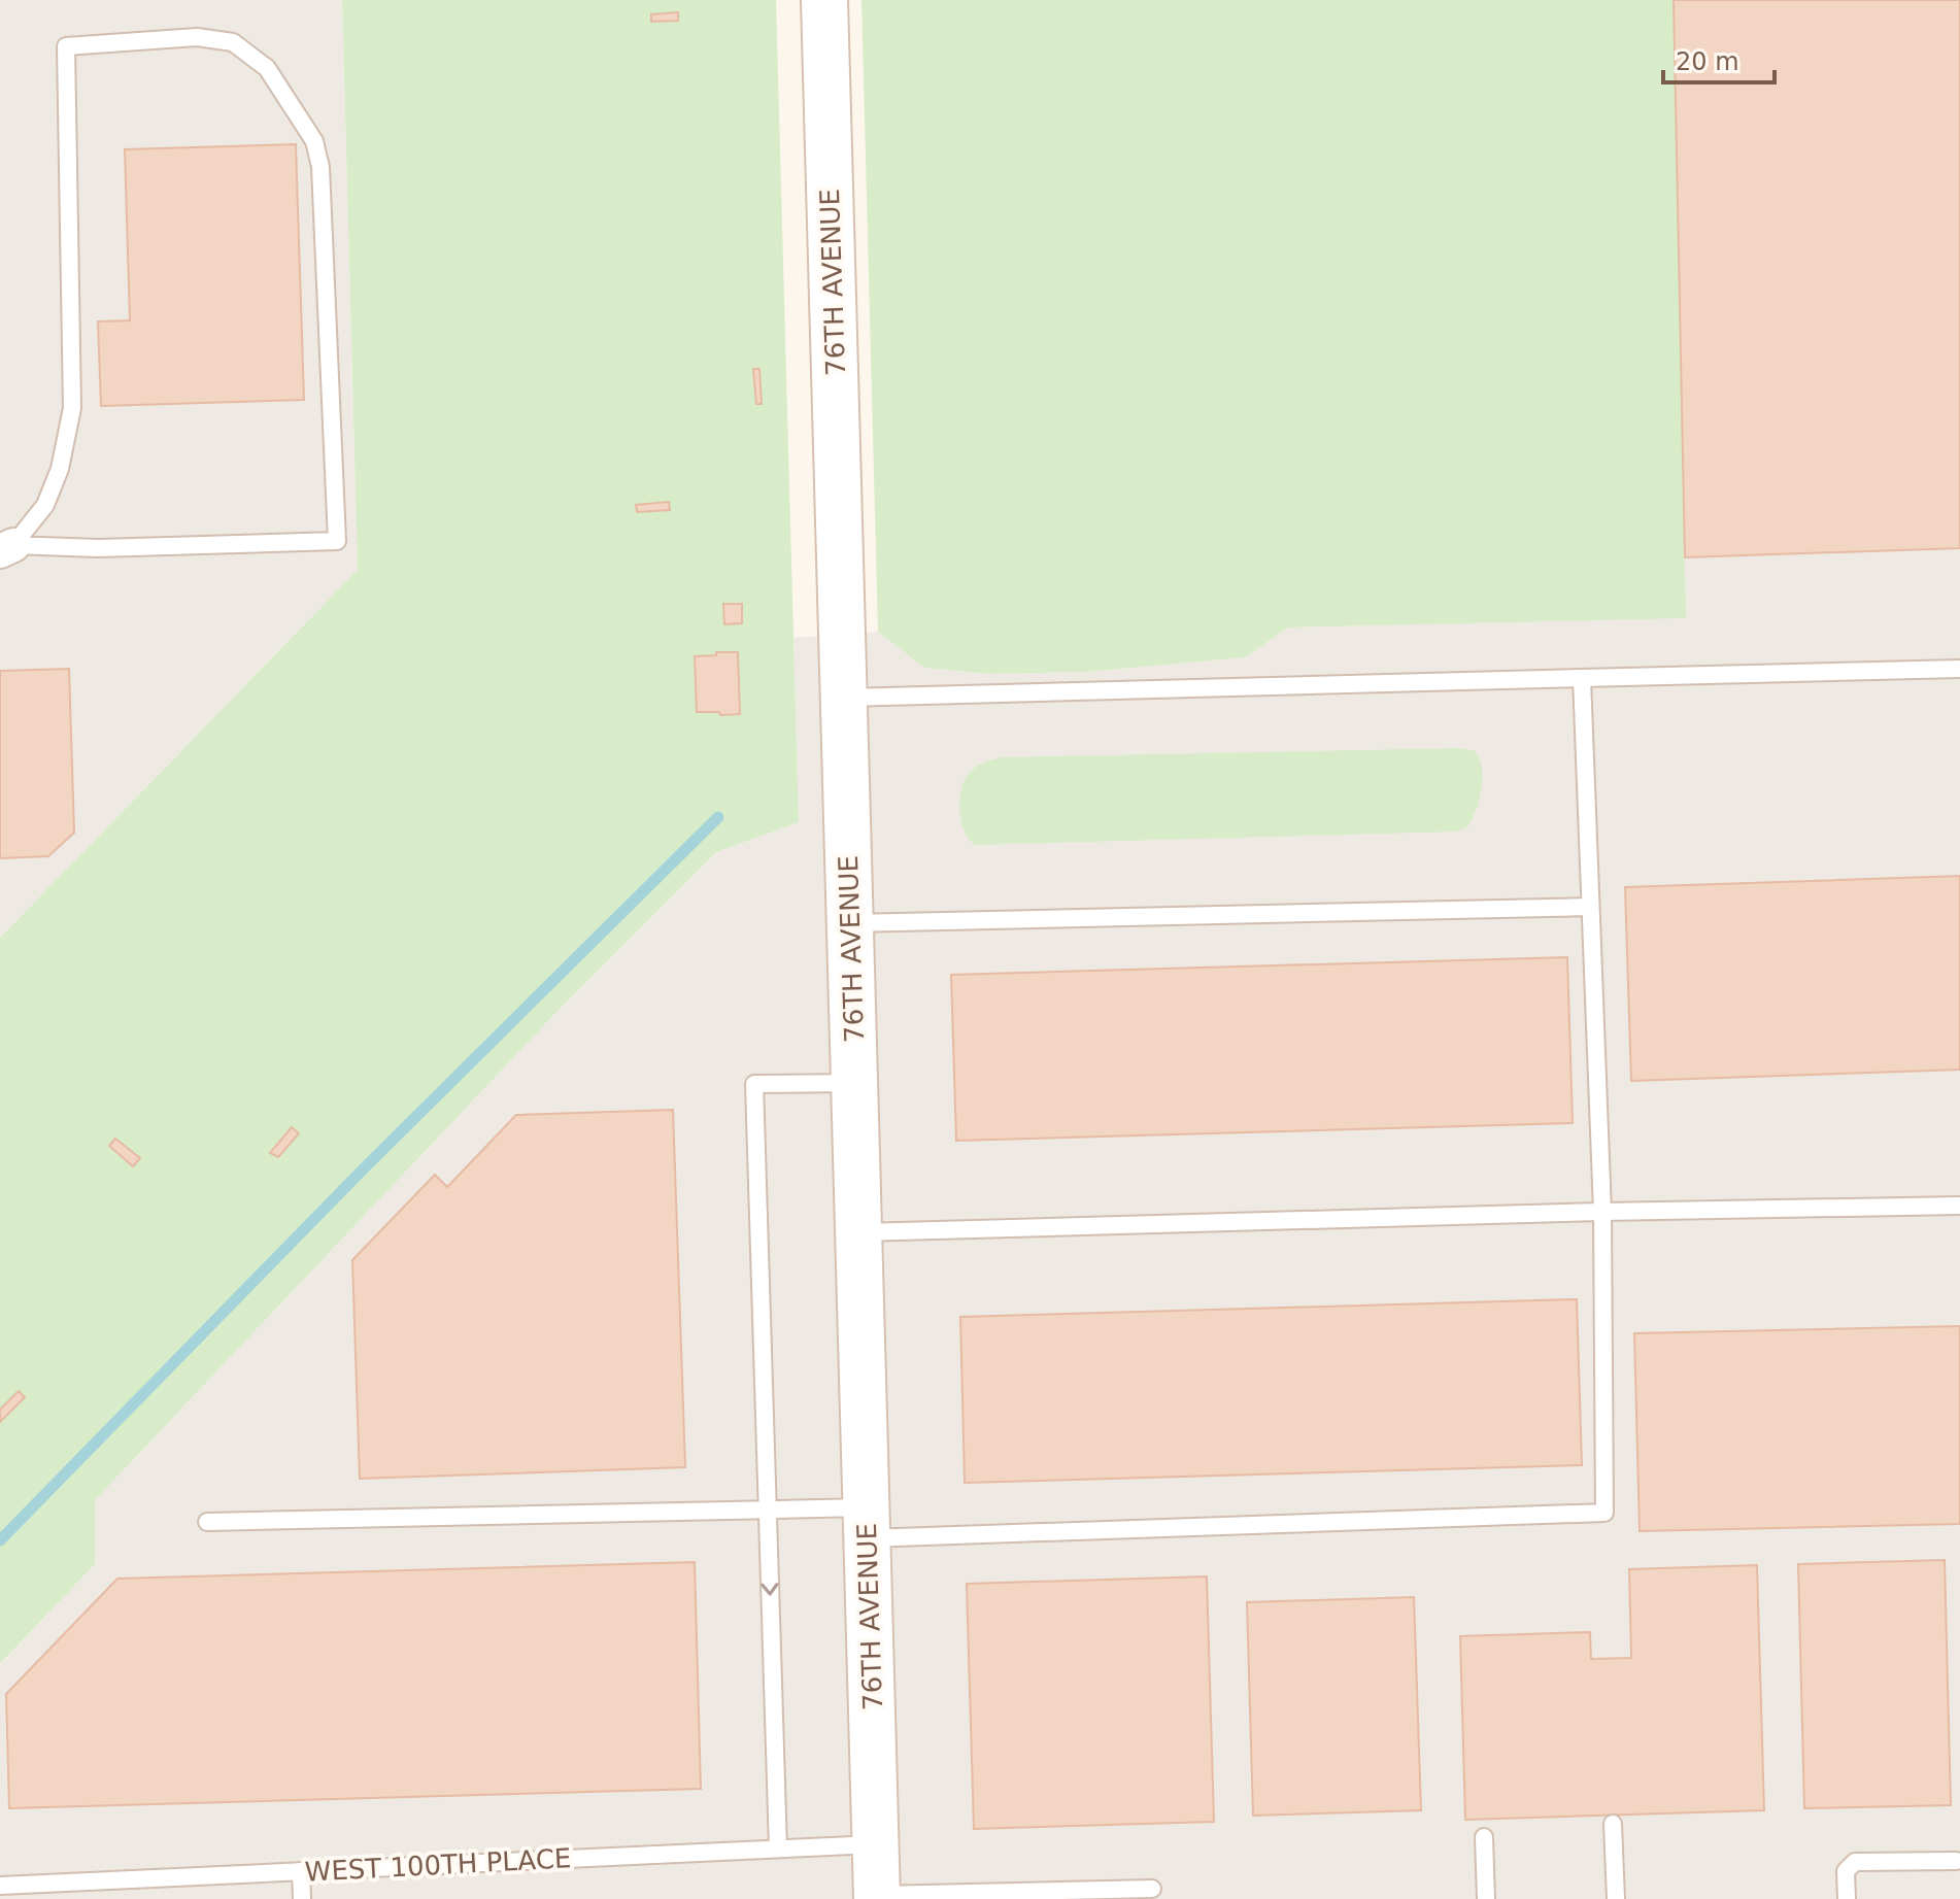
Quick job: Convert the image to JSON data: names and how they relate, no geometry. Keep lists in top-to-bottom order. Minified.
{"streets":{"street":["76TH AVENUE"],"lane":["WEST 100TH PLACE"]},"crossings":[["76TH AVENUE","WEST 100TH PLACE"]],"scale_bar":"20 m"}
